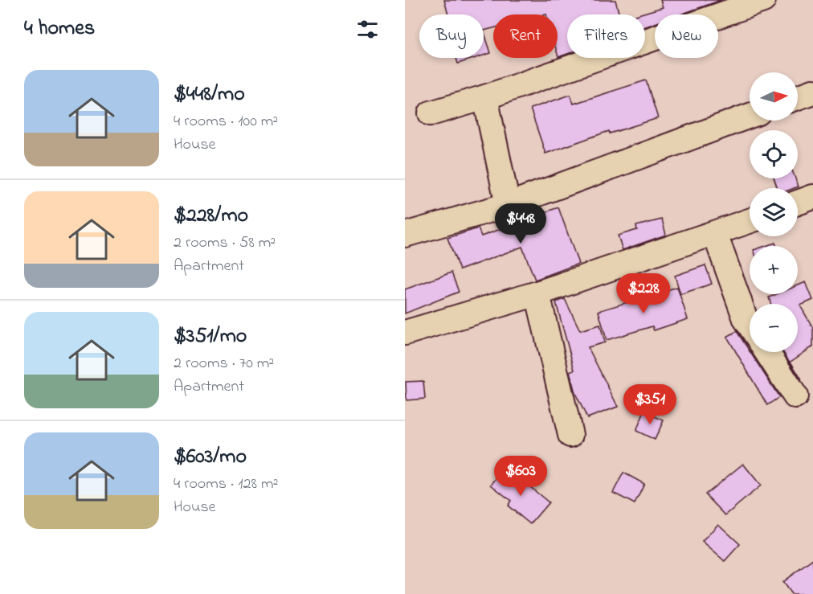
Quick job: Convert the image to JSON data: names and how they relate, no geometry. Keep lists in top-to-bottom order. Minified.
{"north":"right","page":{"heading":"4 homes","chip":["Buy","Rent","Filters","New"],"list":[{"name":"$448/mo","note":"4 rooms · 100 m² · House"},{"name":"$228/mo","note":"2 rooms · 58 m² · Apartment"},{"name":"$351/mo","note":"2 rooms · 70 m² · Apartment"},{"name":"$603/mo","note":"4 rooms · 128 m² · House"}],"map_buttons":["+","−"],"price":["$448","$228","$351","$603"]}}
